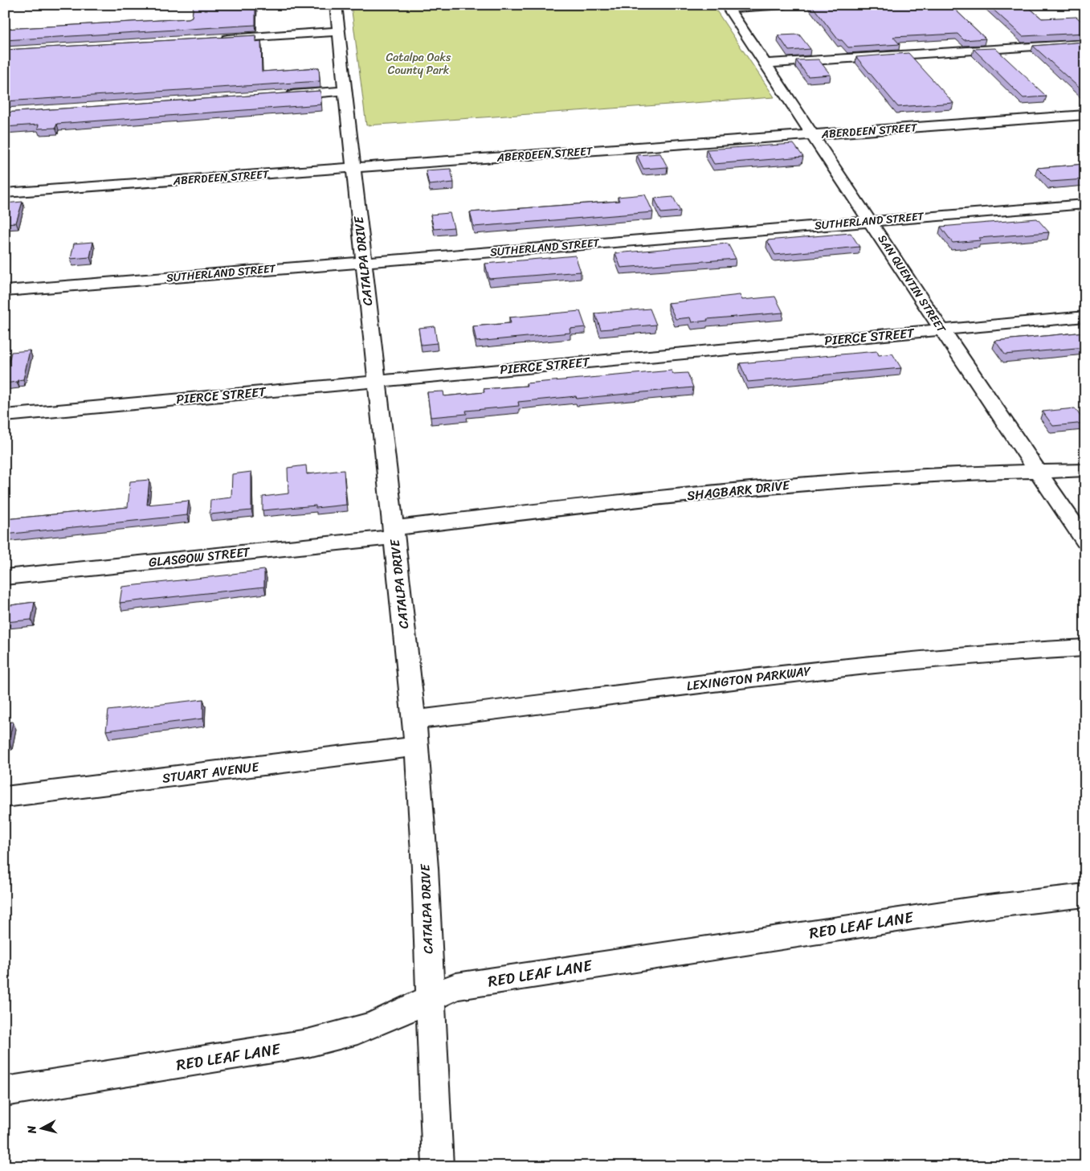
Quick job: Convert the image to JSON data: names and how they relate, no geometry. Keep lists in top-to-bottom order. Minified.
{"streets":{"street":["ABERDEEN STREET","SUTHERLAND STREET","CATALPA DRIVE","SAN QUENTIN STREET","PIERCE STREET","SHAGBARK DRIVE","GLASGOW STREET","LEXINGTON PARKWAY","STUART AVENUE","RED LEAF LANE"]},"crossings":[["ABERDEEN STREET","CATALPA DRIVE"],["ABERDEEN STREET","SAN QUENTIN STREET"],["SUTHERLAND STREET","CATALPA DRIVE"],["SUTHERLAND STREET","SAN QUENTIN STREET"],["CATALPA DRIVE","PIERCE STREET"],["CATALPA DRIVE","SHAGBARK DRIVE"],["CATALPA DRIVE","GLASGOW STREET"],["CATALPA DRIVE","LEXINGTON PARKWAY"],["CATALPA DRIVE","STUART AVENUE"],["CATALPA DRIVE","RED LEAF LANE"],["SAN QUENTIN STREET","PIERCE STREET"],["SAN QUENTIN STREET","SHAGBARK DRIVE"],["SHAGBARK DRIVE","GLASGOW STREET"]],"parks":["Catalpa Oaks County Park"],"north":"left"}
